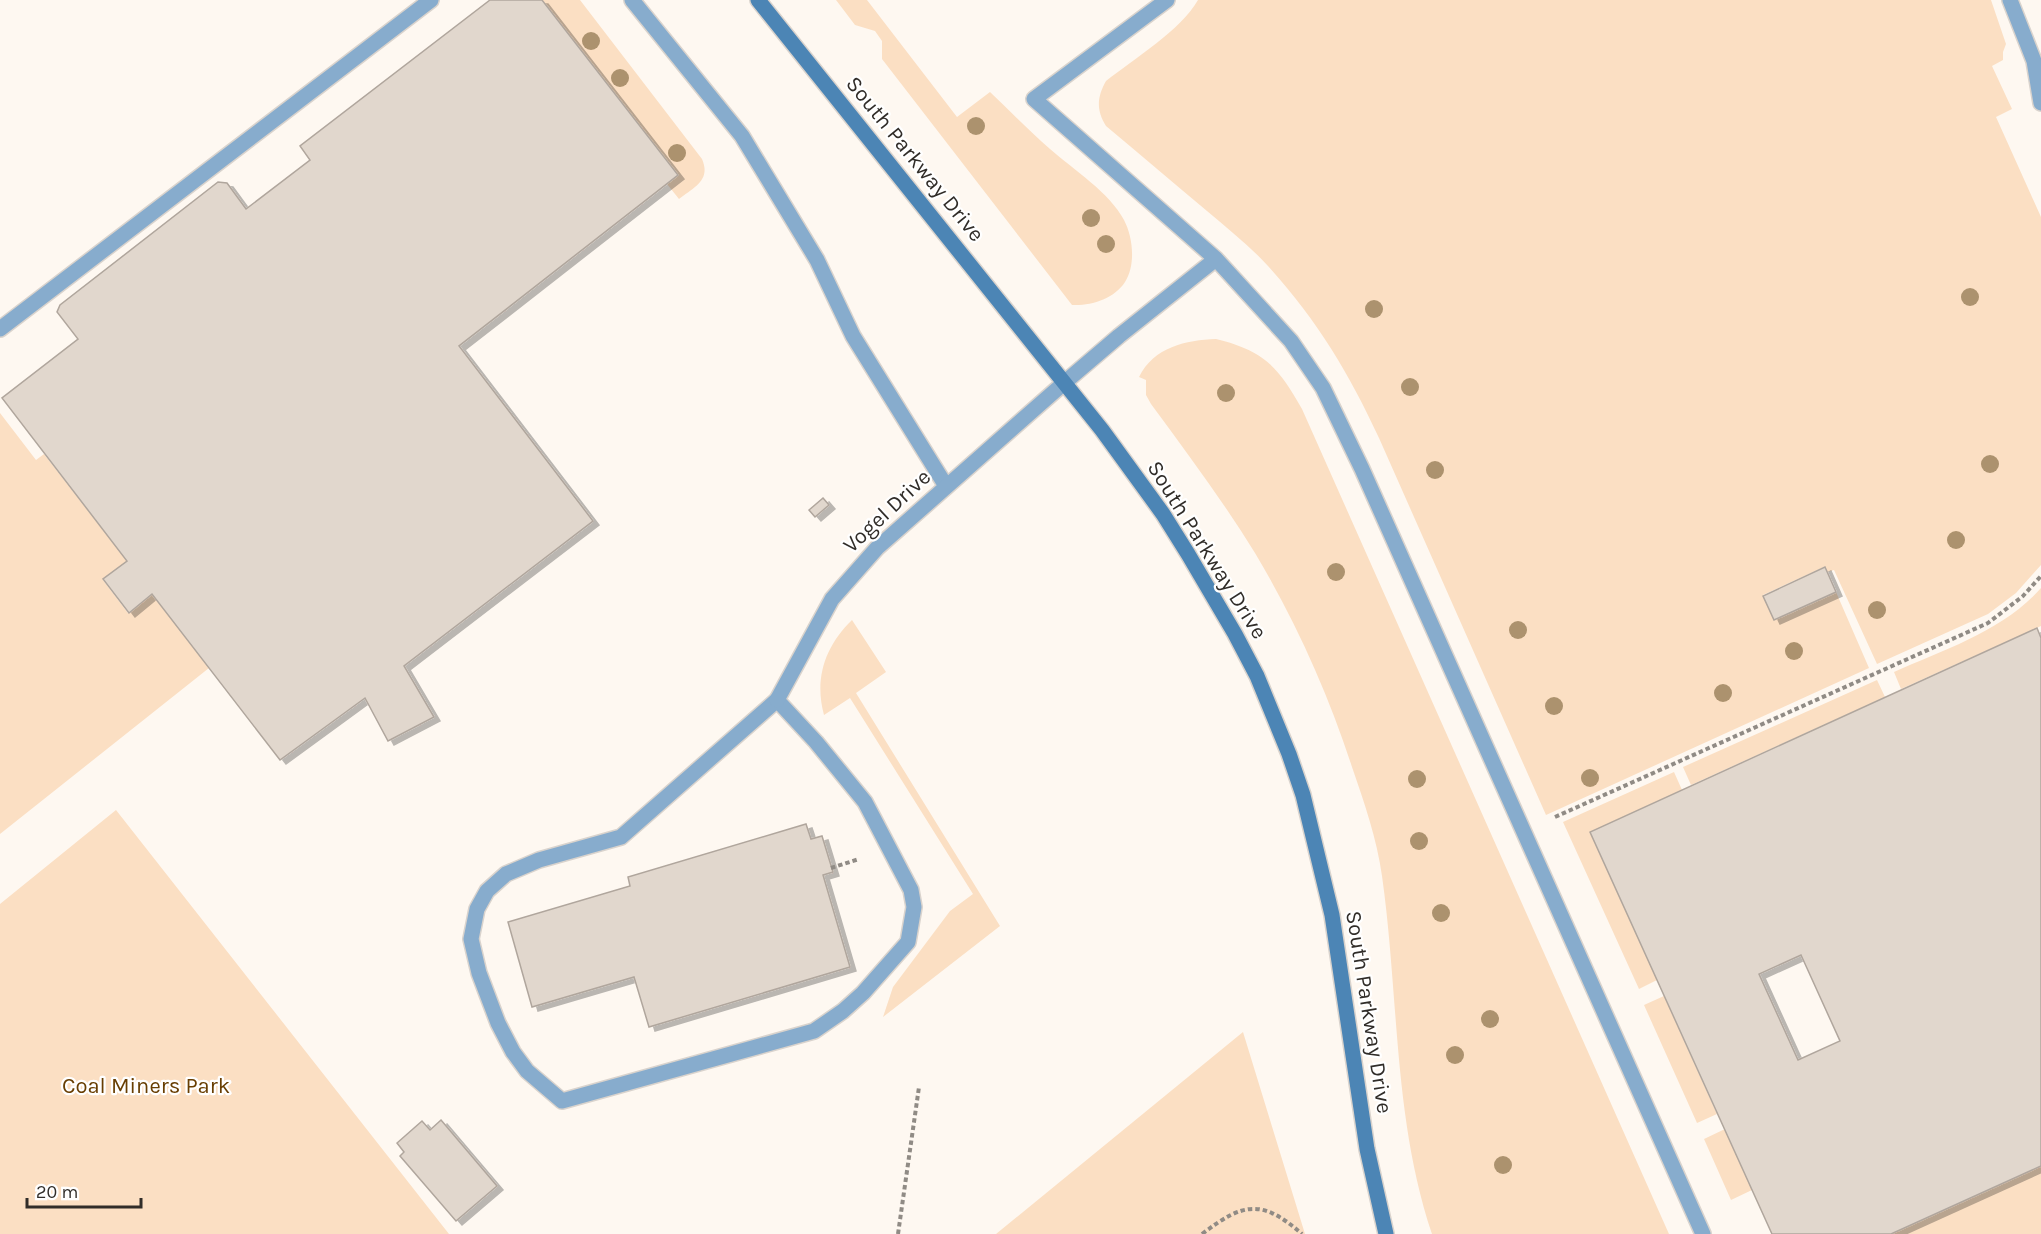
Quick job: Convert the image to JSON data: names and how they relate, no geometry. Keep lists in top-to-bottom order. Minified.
{"streets":{"main road":["South Parkway Drive"],"street":["Vogel Drive"]},"crossings":[["South Parkway Drive","Vogel Drive"]],"parks":["Coal Miners Park"],"scale_bar":"20 m"}
